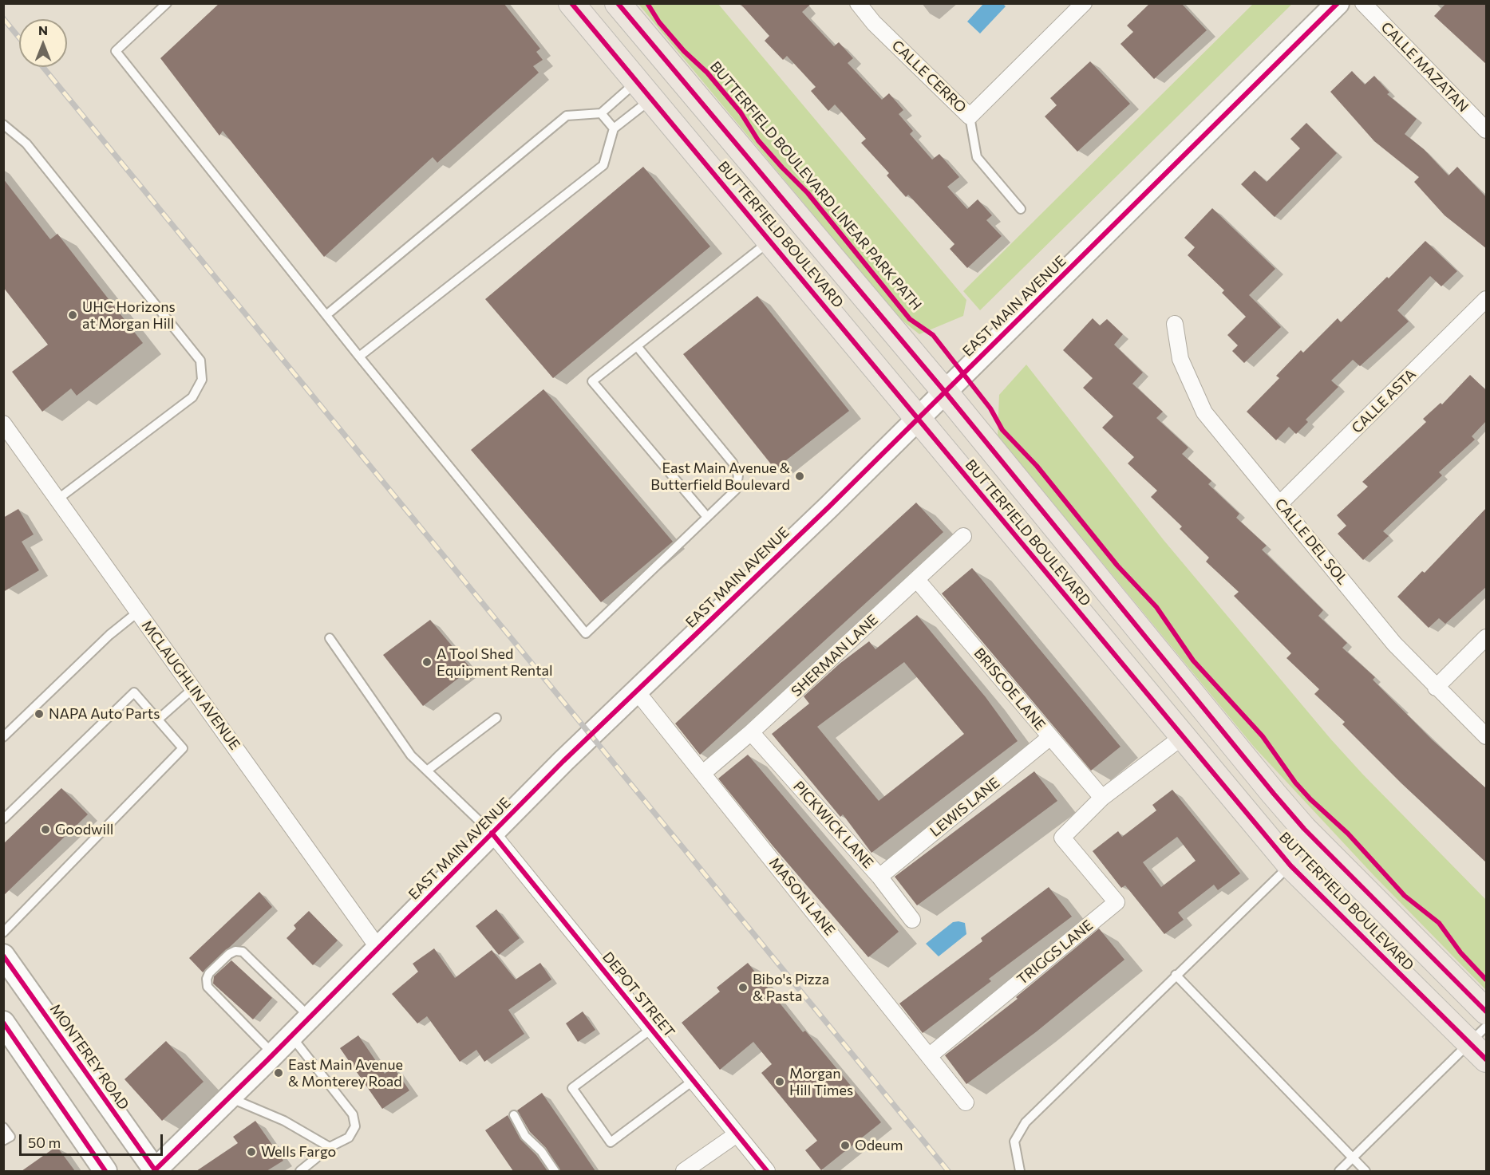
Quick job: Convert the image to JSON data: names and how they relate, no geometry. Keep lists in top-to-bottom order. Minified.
{"streets":{"main road":["BUTTERFIELD BOULEVARD","EAST MAIN AVENUE","MONTEREY ROAD"],"street":["CALLE MAZATAN","CALLE CERRO","CALLE ASTA","CALLE DEL SOL","SHERMAN LANE","MCLAUGHLIN AVENUE","BRISCOE LANE","LEWIS LANE","PICKWICK LANE","MASON LANE","TRIGGS LANE","DEPOT STREET"],"cycle path":["BUTTERFIELD BOULEVARD LINEAR PARK PATH"]},"crossings":[["BUTTERFIELD BOULEVARD","EAST MAIN AVENUE"],["EAST MAIN AVENUE","MCLAUGHLIN AVENUE"],["EAST MAIN AVENUE","MASON LANE"],["EAST MAIN AVENUE","DEPOT STREET"],["EAST MAIN AVENUE","MONTEREY ROAD"],["CALLE ASTA","CALLE DEL SOL"],["SHERMAN LANE","BRISCOE LANE"],["SHERMAN LANE","PICKWICK LANE"],["SHERMAN LANE","MASON LANE"],["BRISCOE LANE","LEWIS LANE"],["BRISCOE LANE","TRIGGS LANE"],["LEWIS LANE","PICKWICK LANE"],["MASON LANE","TRIGGS LANE"]],"places":["UHC Horizons at Morgan Hill","East Main Avenue & Butterfield Boulevard","A Tool Shed Equipment Rental","NAPA Auto Parts","Goodwill","Bibo's Pizza & Pasta","East Main Avenue & Monterey Road","Morgan Hill Times","Odeum","Wells Fargo"],"scale_bar":"50 m","north":"top"}
